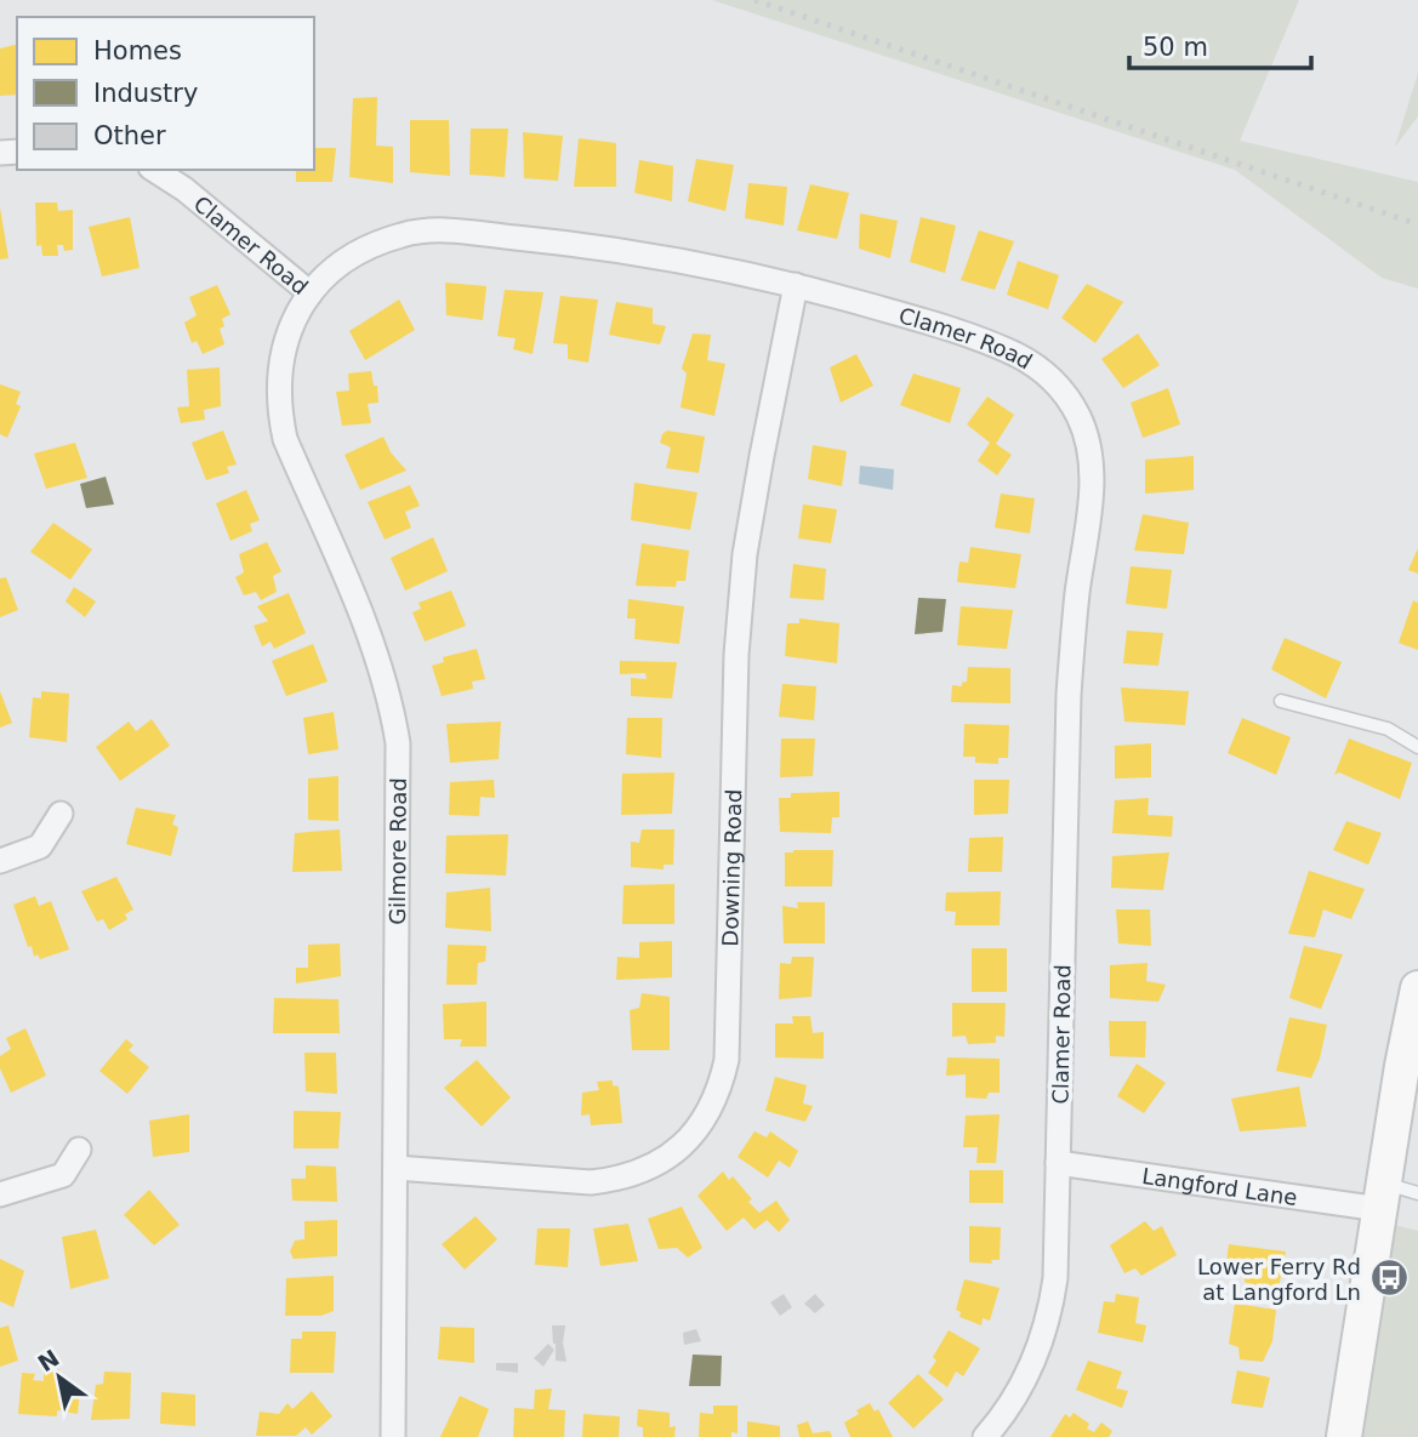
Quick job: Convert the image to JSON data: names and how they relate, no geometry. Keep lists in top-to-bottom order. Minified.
{"streets":{"street":["Clamer Road","Gilmore Road","Downing Road","Langford Lane"]},"crossings":[["Clamer Road","Gilmore Road"],["Clamer Road","Downing Road"],["Clamer Road","Langford Lane"],["Gilmore Road","Downing Road"]],"places":{"bus stop":["Lower Ferry Rd at Langford Ln"]},"legend":["Homes","Industry","Other"],"scale_bar":"50 m","north":"top left"}
